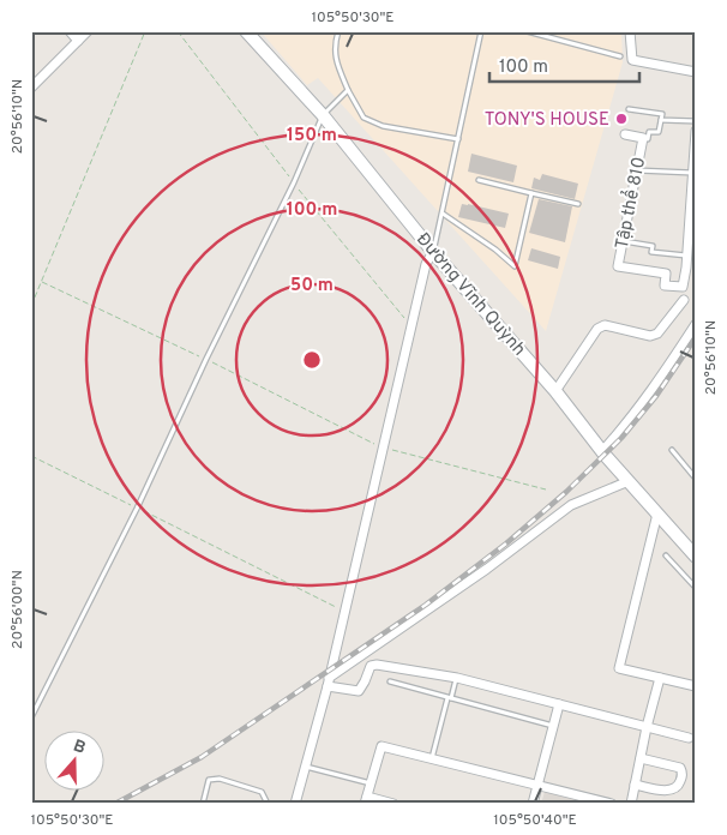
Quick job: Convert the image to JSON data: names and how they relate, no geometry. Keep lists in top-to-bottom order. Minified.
{"streets":{"street":["Tập thể 810","Đường Vĩnh Quỳnh"]},"places":["TONY'S HOUSE"],"scale_bar":"100 m","north":"top","coordinates":["105°50'30\"E","20°56'10\"N","20°56'00\"N","105°50'40\"E"],"rings":["150 m","100 m","50 m"]}
